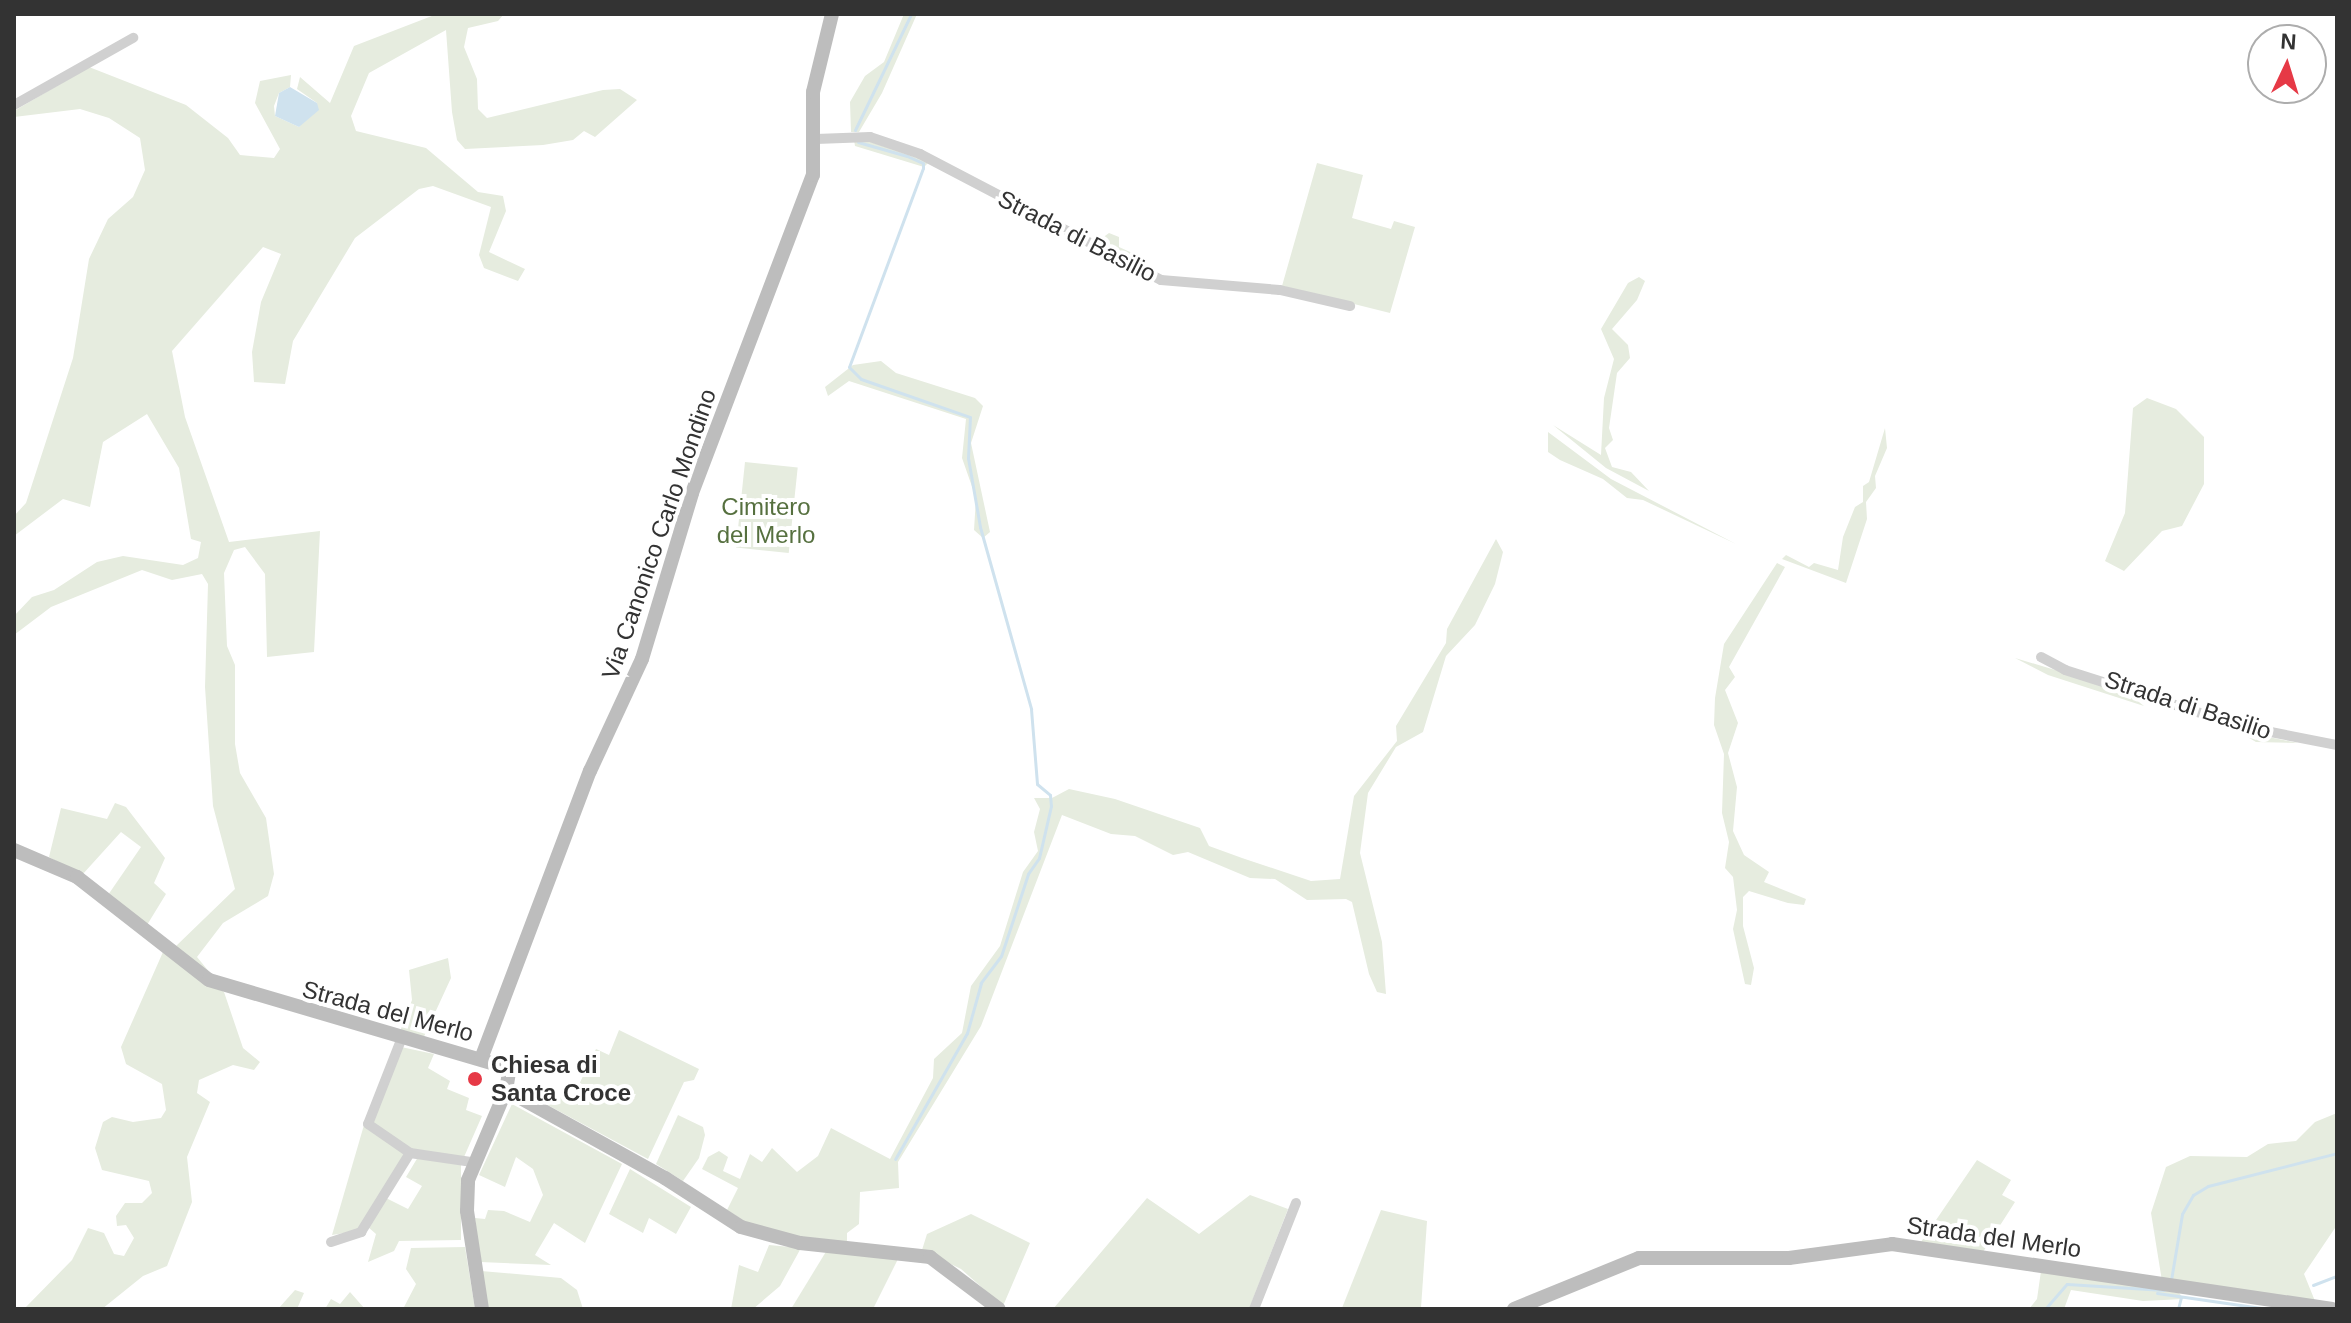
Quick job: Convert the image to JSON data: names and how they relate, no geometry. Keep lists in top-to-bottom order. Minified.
{"streets":{"street":["Strada di Basilio","Via Canonico Carlo Mondino","Strada del Merlo"]},"crossings":[["Strada di Basilio","Via Canonico Carlo Mondino"],["Via Canonico Carlo Mondino","Strada del Merlo"]],"parks":["Cimitero del Merlo"],"places":["Chiesa di Santa Croce"],"north":"top"}
